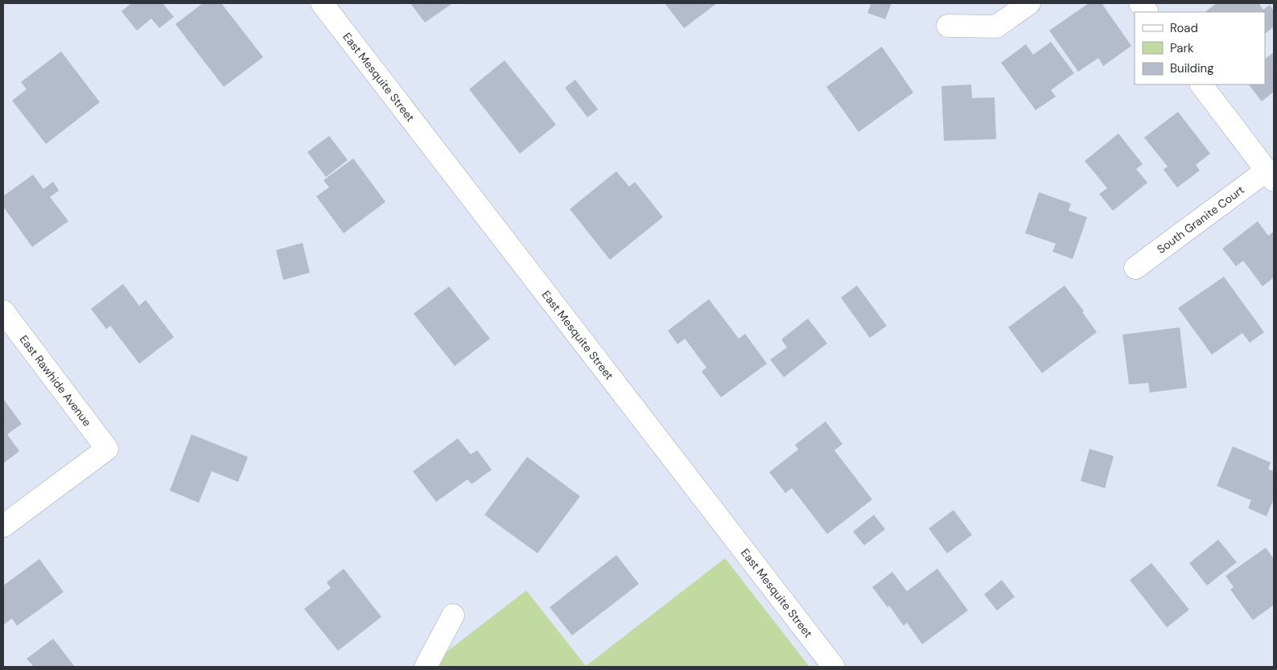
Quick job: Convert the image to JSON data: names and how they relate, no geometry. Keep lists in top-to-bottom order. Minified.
{"streets":{"street":["East Mesquite Street","South Granite Court","East Rawhide Avenue"]},"legend":["Road","Park","Building"]}
